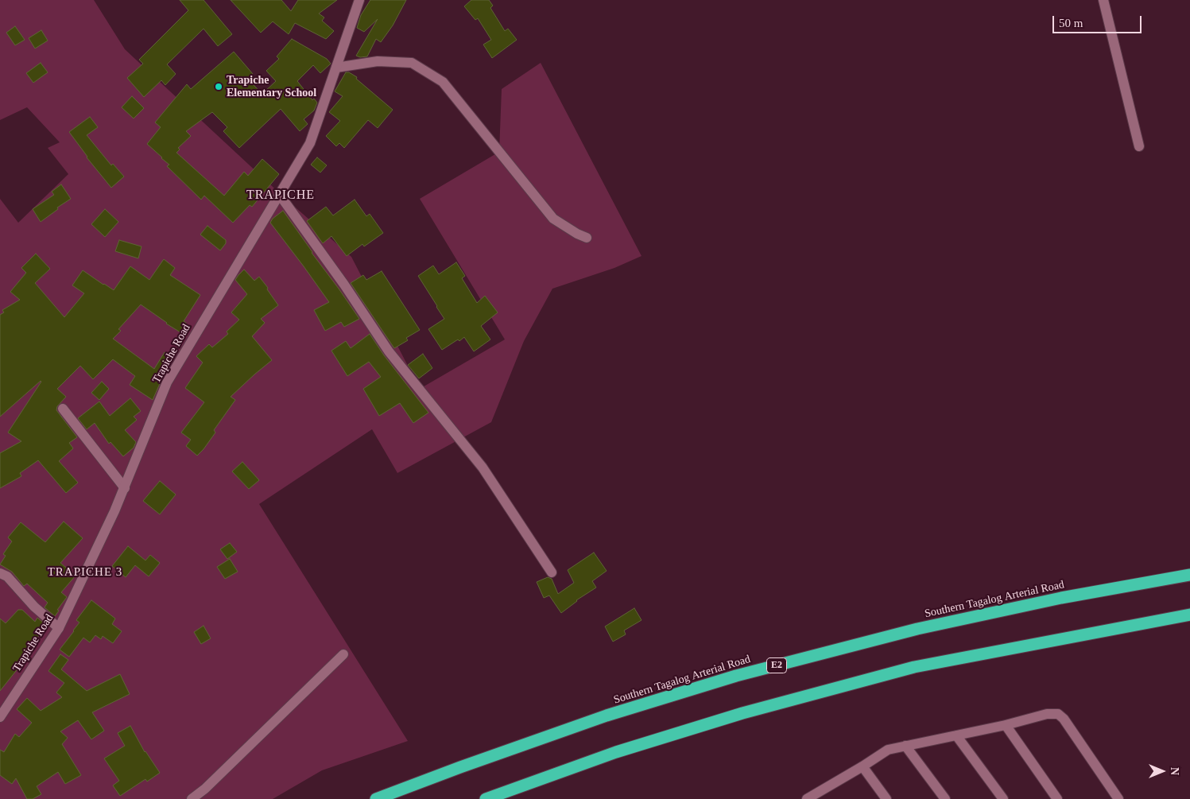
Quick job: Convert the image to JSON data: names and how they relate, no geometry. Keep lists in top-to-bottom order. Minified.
{"streets":{"highway":["Southern Tagalog Arterial Road","E2"],"street":["Trapiche Road"]},"districts":["TRAPICHE","TRAPICHE 3"],"places":["Trapiche Elementary School"],"scale_bar":"50 m","north":"right"}
